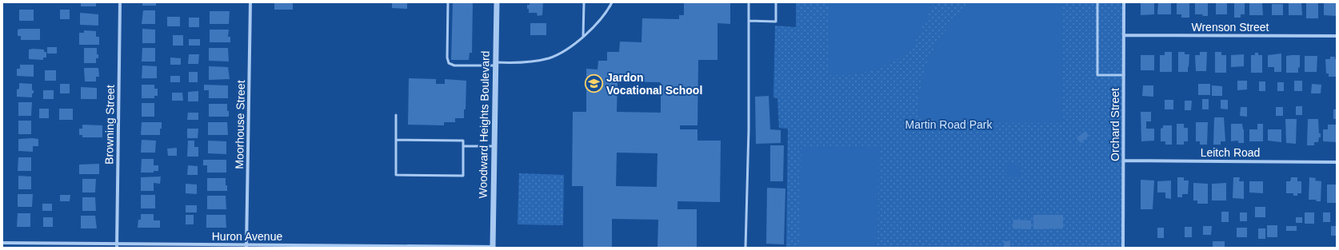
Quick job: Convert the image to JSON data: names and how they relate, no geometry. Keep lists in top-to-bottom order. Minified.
{"streets":{"street":["Wrenson Street","Browning Street","Moorhouse Street","Woodward Heights Boulevard","Orchard Street","Leitch Road","Huron Avenue"]},"crossings":[["Wrenson Street","Orchard Street"],["Browning Street","Huron Avenue"],["Moorhouse Street","Huron Avenue"],["Woodward Heights Boulevard","Huron Avenue"],["Orchard Street","Leitch Road"]],"parks":["Martin Road Park"],"places":{"school or university":["Jardon Vocational School"]}}
